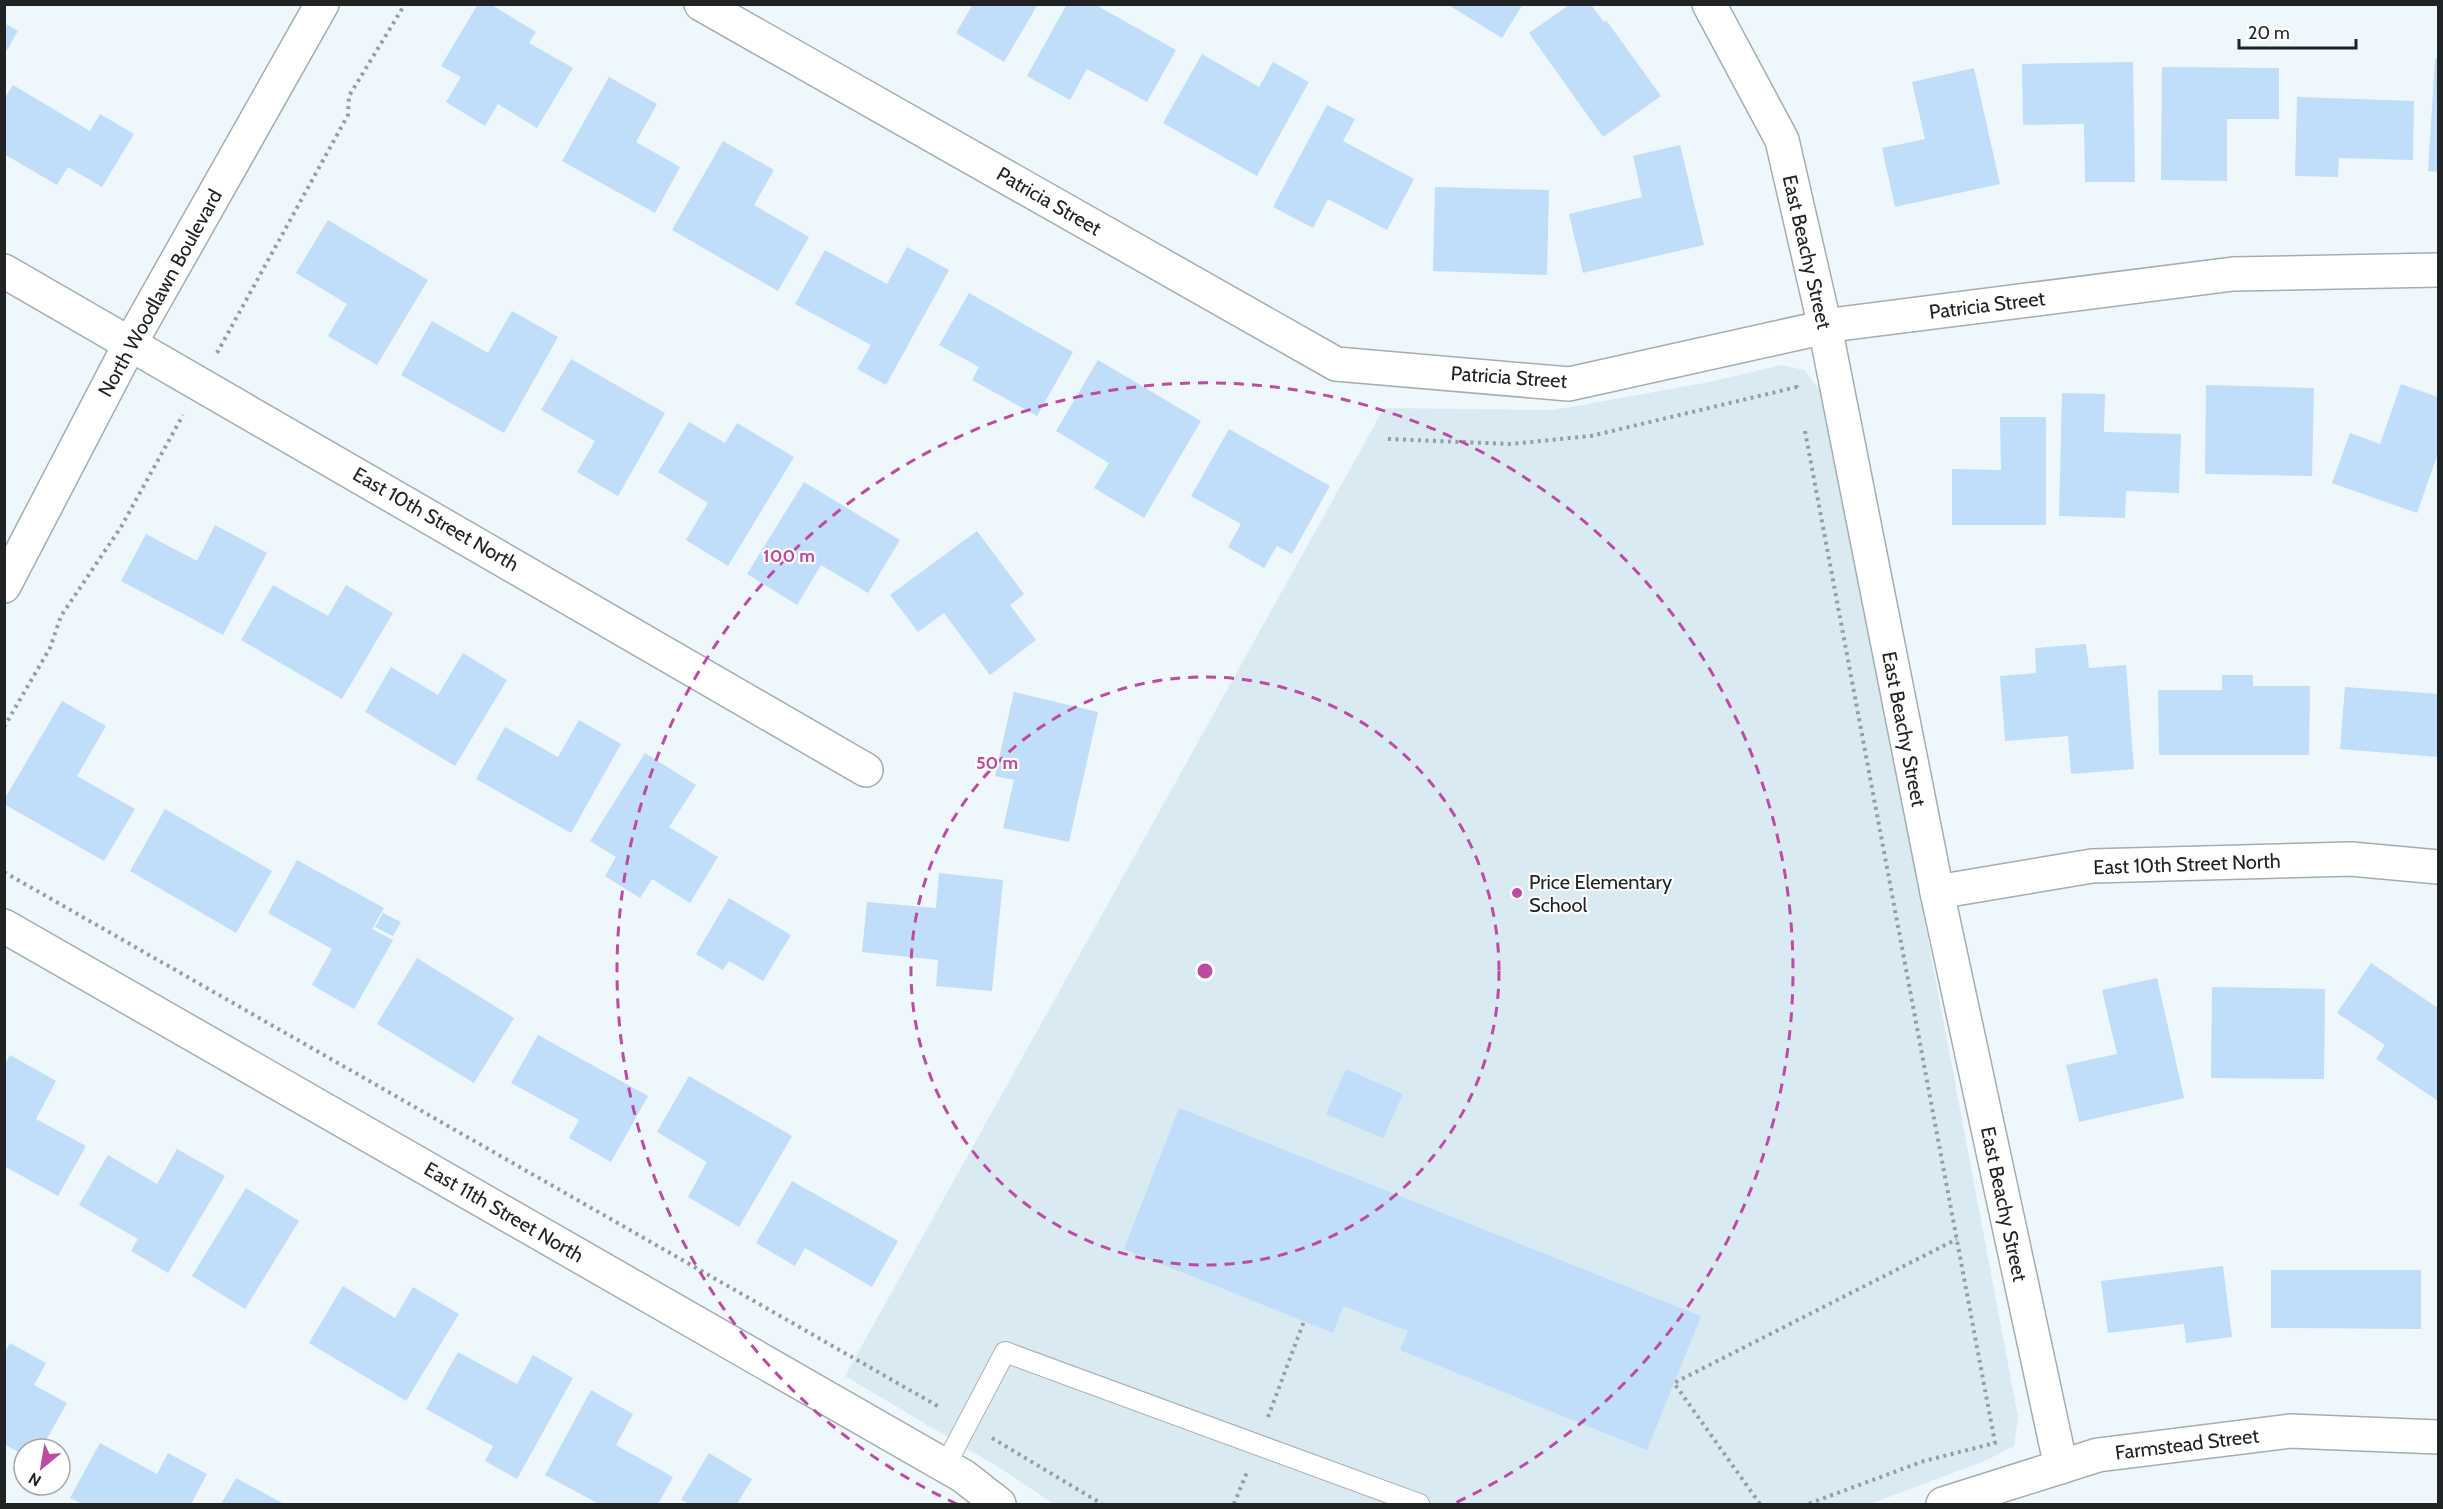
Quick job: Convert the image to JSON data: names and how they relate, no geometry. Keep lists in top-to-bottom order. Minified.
{"streets":{"street":["Patricia Street","East Beachy Street","North Woodlawn Boulevard","East 10th Street North","East 11th Street North","Farmstead Street"]},"crossings":[["Patricia Street","East Beachy Street"],["East Beachy Street","East 10th Street North"],["East Beachy Street","Farmstead Street"],["North Woodlawn Boulevard","East 10th Street North"]],"places":["Price Elementary School"],"scale_bar":"20 m","north":"bottom left","rings":["100 m","50 m"]}
